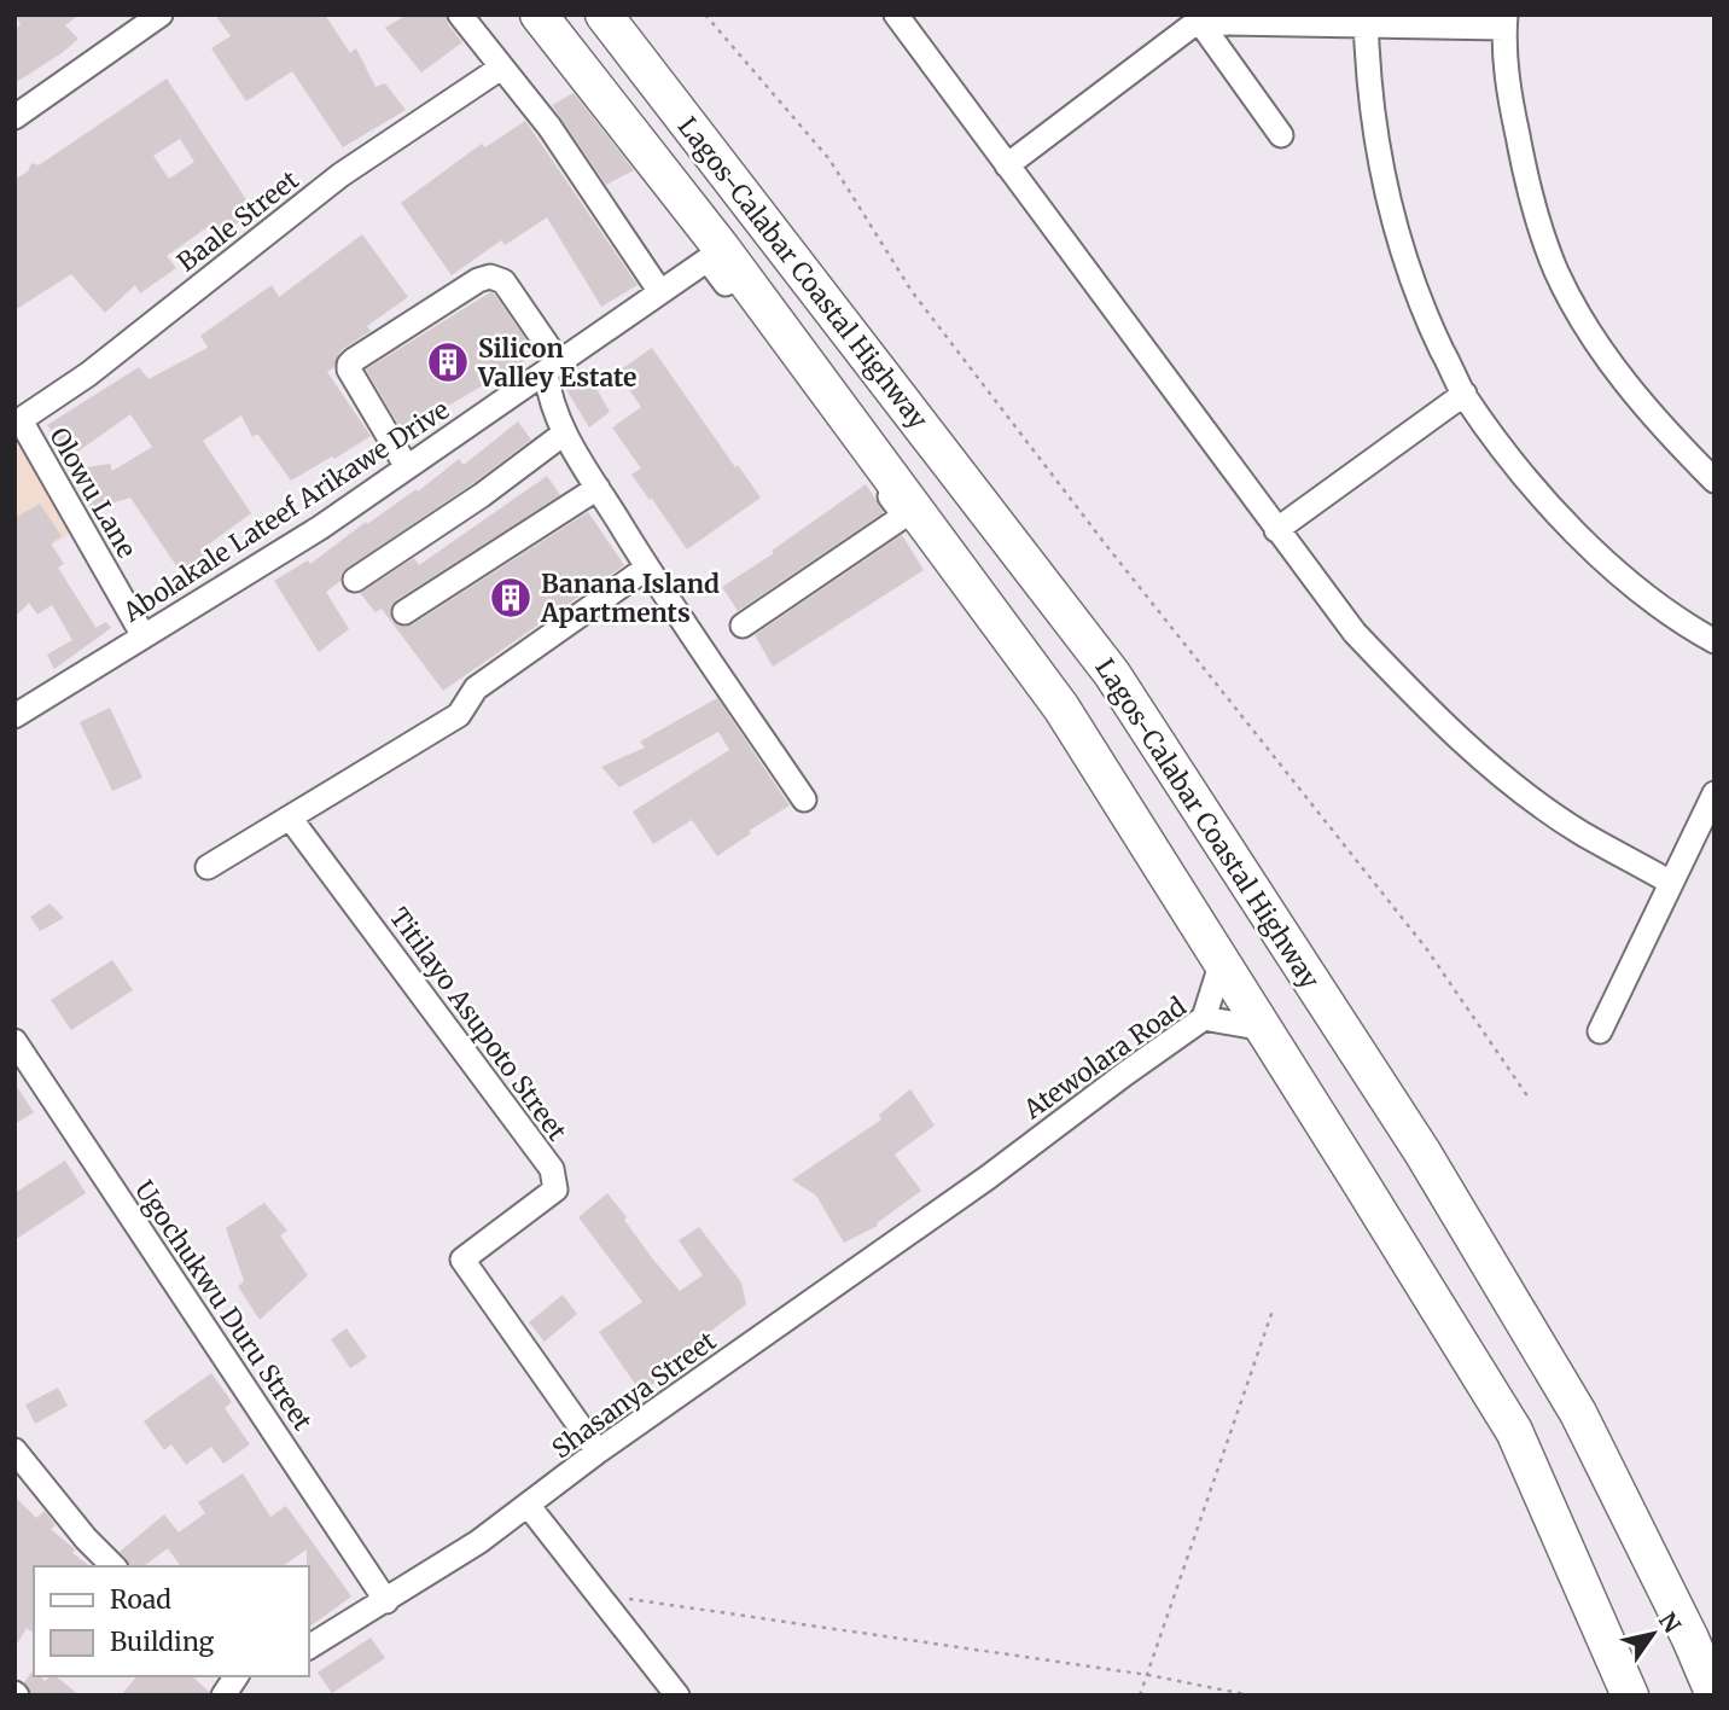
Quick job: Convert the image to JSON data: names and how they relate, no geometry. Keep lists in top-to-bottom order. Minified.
{"streets":{"highway":["Lagos-Calabar Coastal Highway"],"street":["Baale Street","Olowu Lane","Abolakale Lateef Arikawe Drive","Titilayo Asupoto Street","Atewolara Road","Ugochukwu Duru Street","Shasanya Street"]},"crossings":[["Baale Street","Olowu Lane"],["Lagos-Calabar Coastal Highway","Atewolara Road"],["Olowu Lane","Abolakale Lateef Arikawe Drive"],["Titilayo Asupoto Street","Shasanya Street"],["Atewolara Road","Shasanya Street"],["Ugochukwu Duru Street","Shasanya Street"]],"places":{"building":["Silicon Valley Estate","Banana Island Apartments"]},"legend":["Road","Building"],"north":"top right"}
